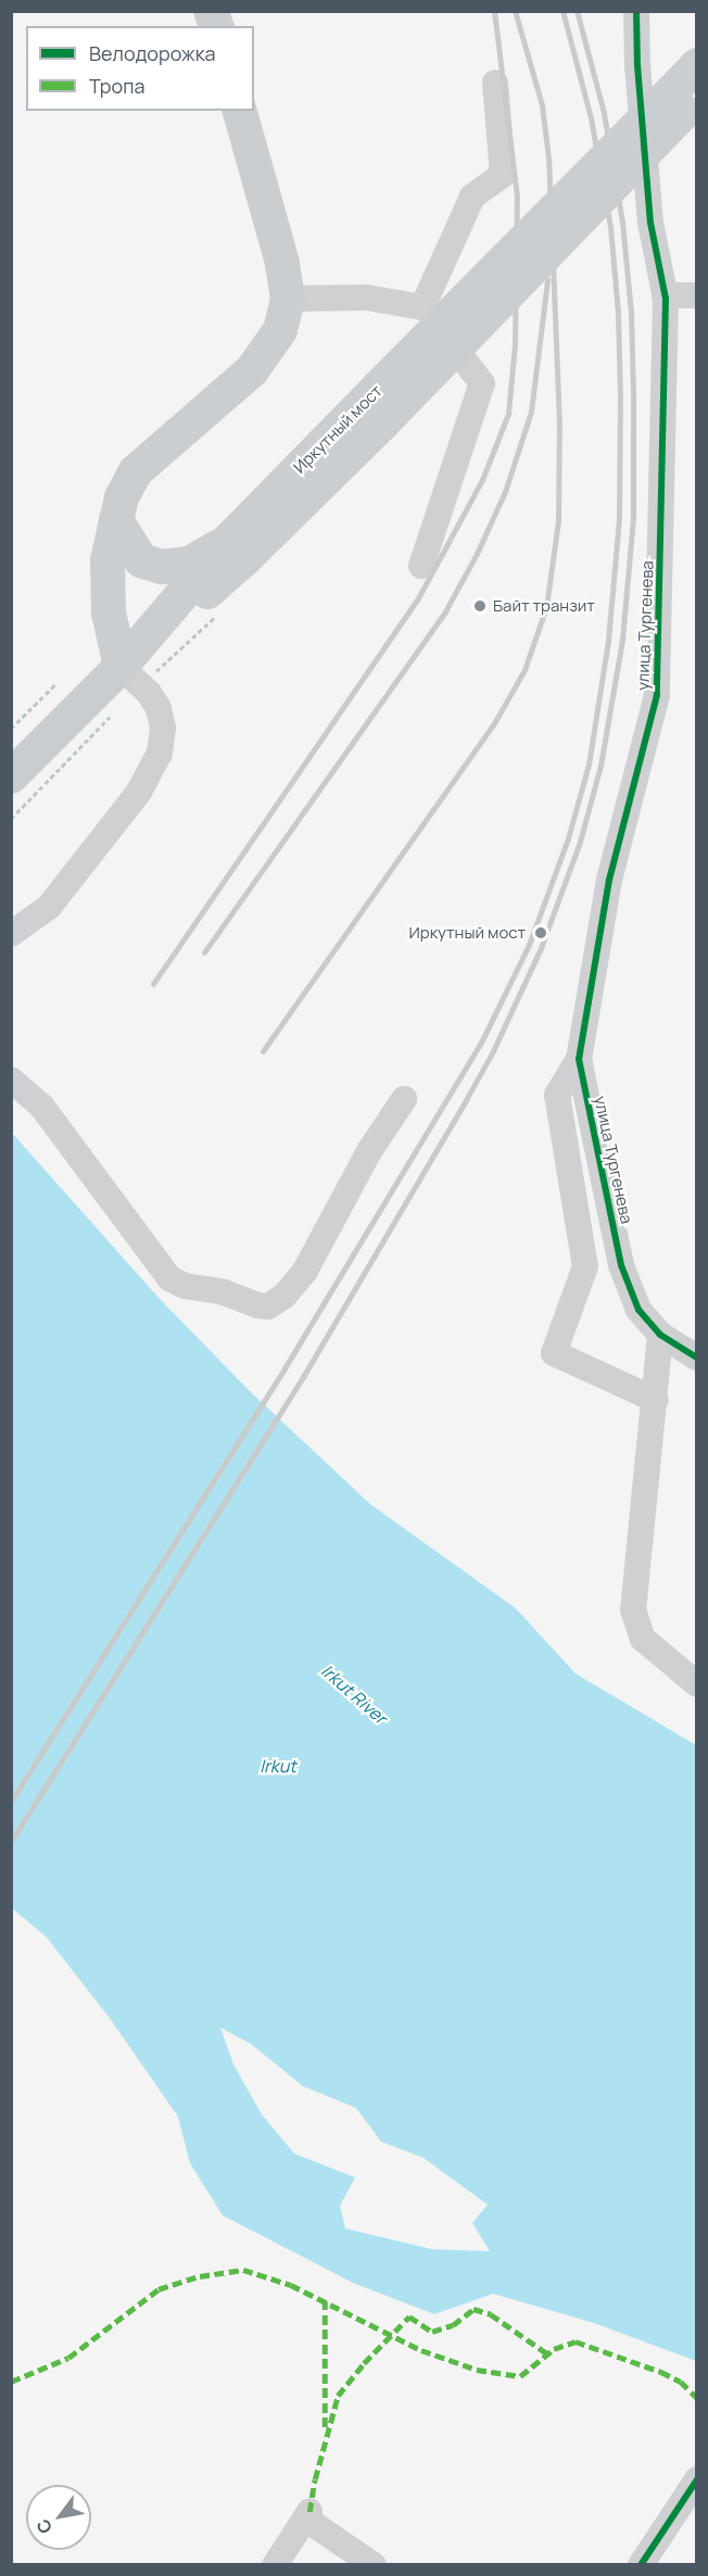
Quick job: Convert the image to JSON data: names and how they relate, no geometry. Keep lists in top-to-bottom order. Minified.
{"streets":{"main road":["Иркутный мост"],"street":["улица Тургенева"]},"water":["Irkut River","Irkut"],"places":["Байт транзит","Иркутный мост"],"legend":["Велодорожка","Тропа"],"north":"bottom left"}
